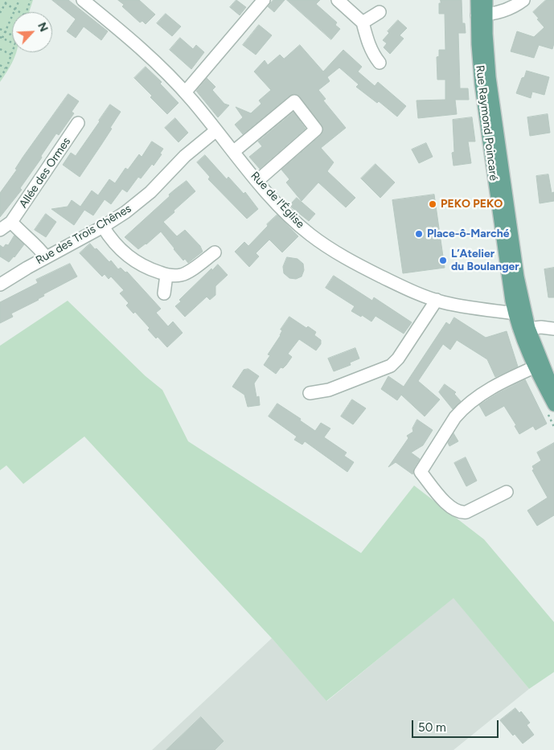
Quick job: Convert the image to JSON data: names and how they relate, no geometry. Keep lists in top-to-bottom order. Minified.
{"streets":{"main road":["Rue Raymond Poincaré"],"street":["Allée des Ormes","Rue de l'Église","Rue des Trois Chênes"]},"crossings":[["Rue Raymond Poincaré","Rue de l'Église"],["Rue de l'Église","Rue des Trois Chênes"]],"places":["PEKO PEKO","Place-ô-Marché","L’Atelier du Boulanger"],"scale_bar":"50 m","north":"top right"}
